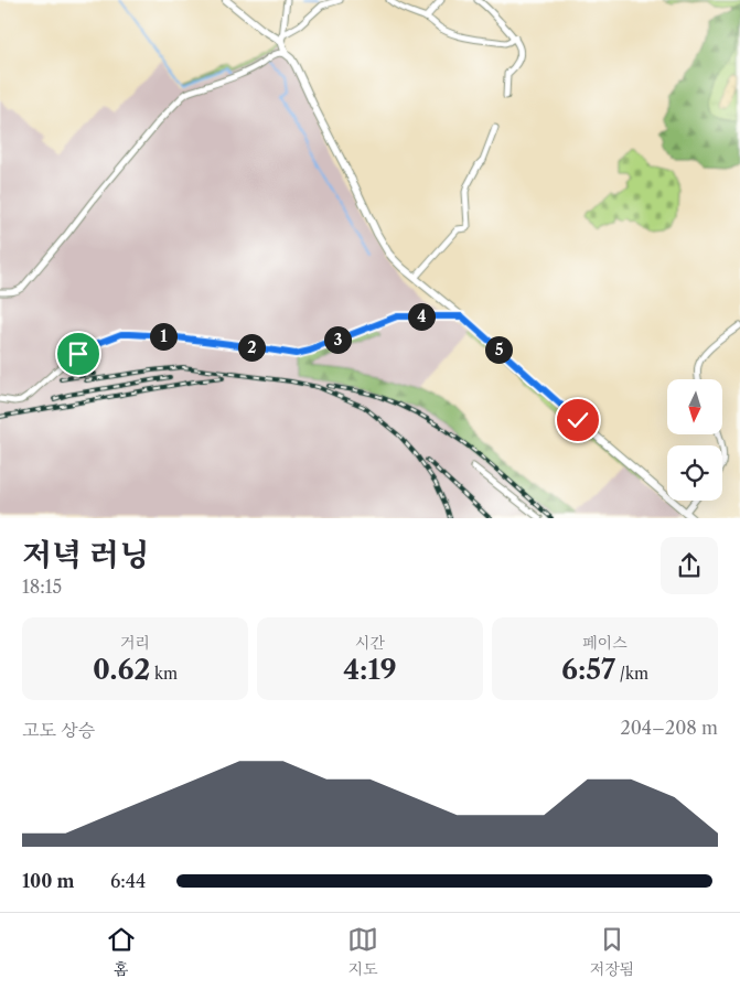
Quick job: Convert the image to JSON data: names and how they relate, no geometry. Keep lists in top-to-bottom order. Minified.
{"north":"bottom","page":{"pins":["4","1","3","2","5"],"heading":["저녁 러닝","18:15"],"stats":[["거리","0.62 km"],["시간","4:19"],["페이스","6:57 /km"]],"chart":["고도 상승","204–208 m"],"list":[{"name":"100 m","note":"6:44"}],"tabs":["홈","지도","저장됨"]}}
